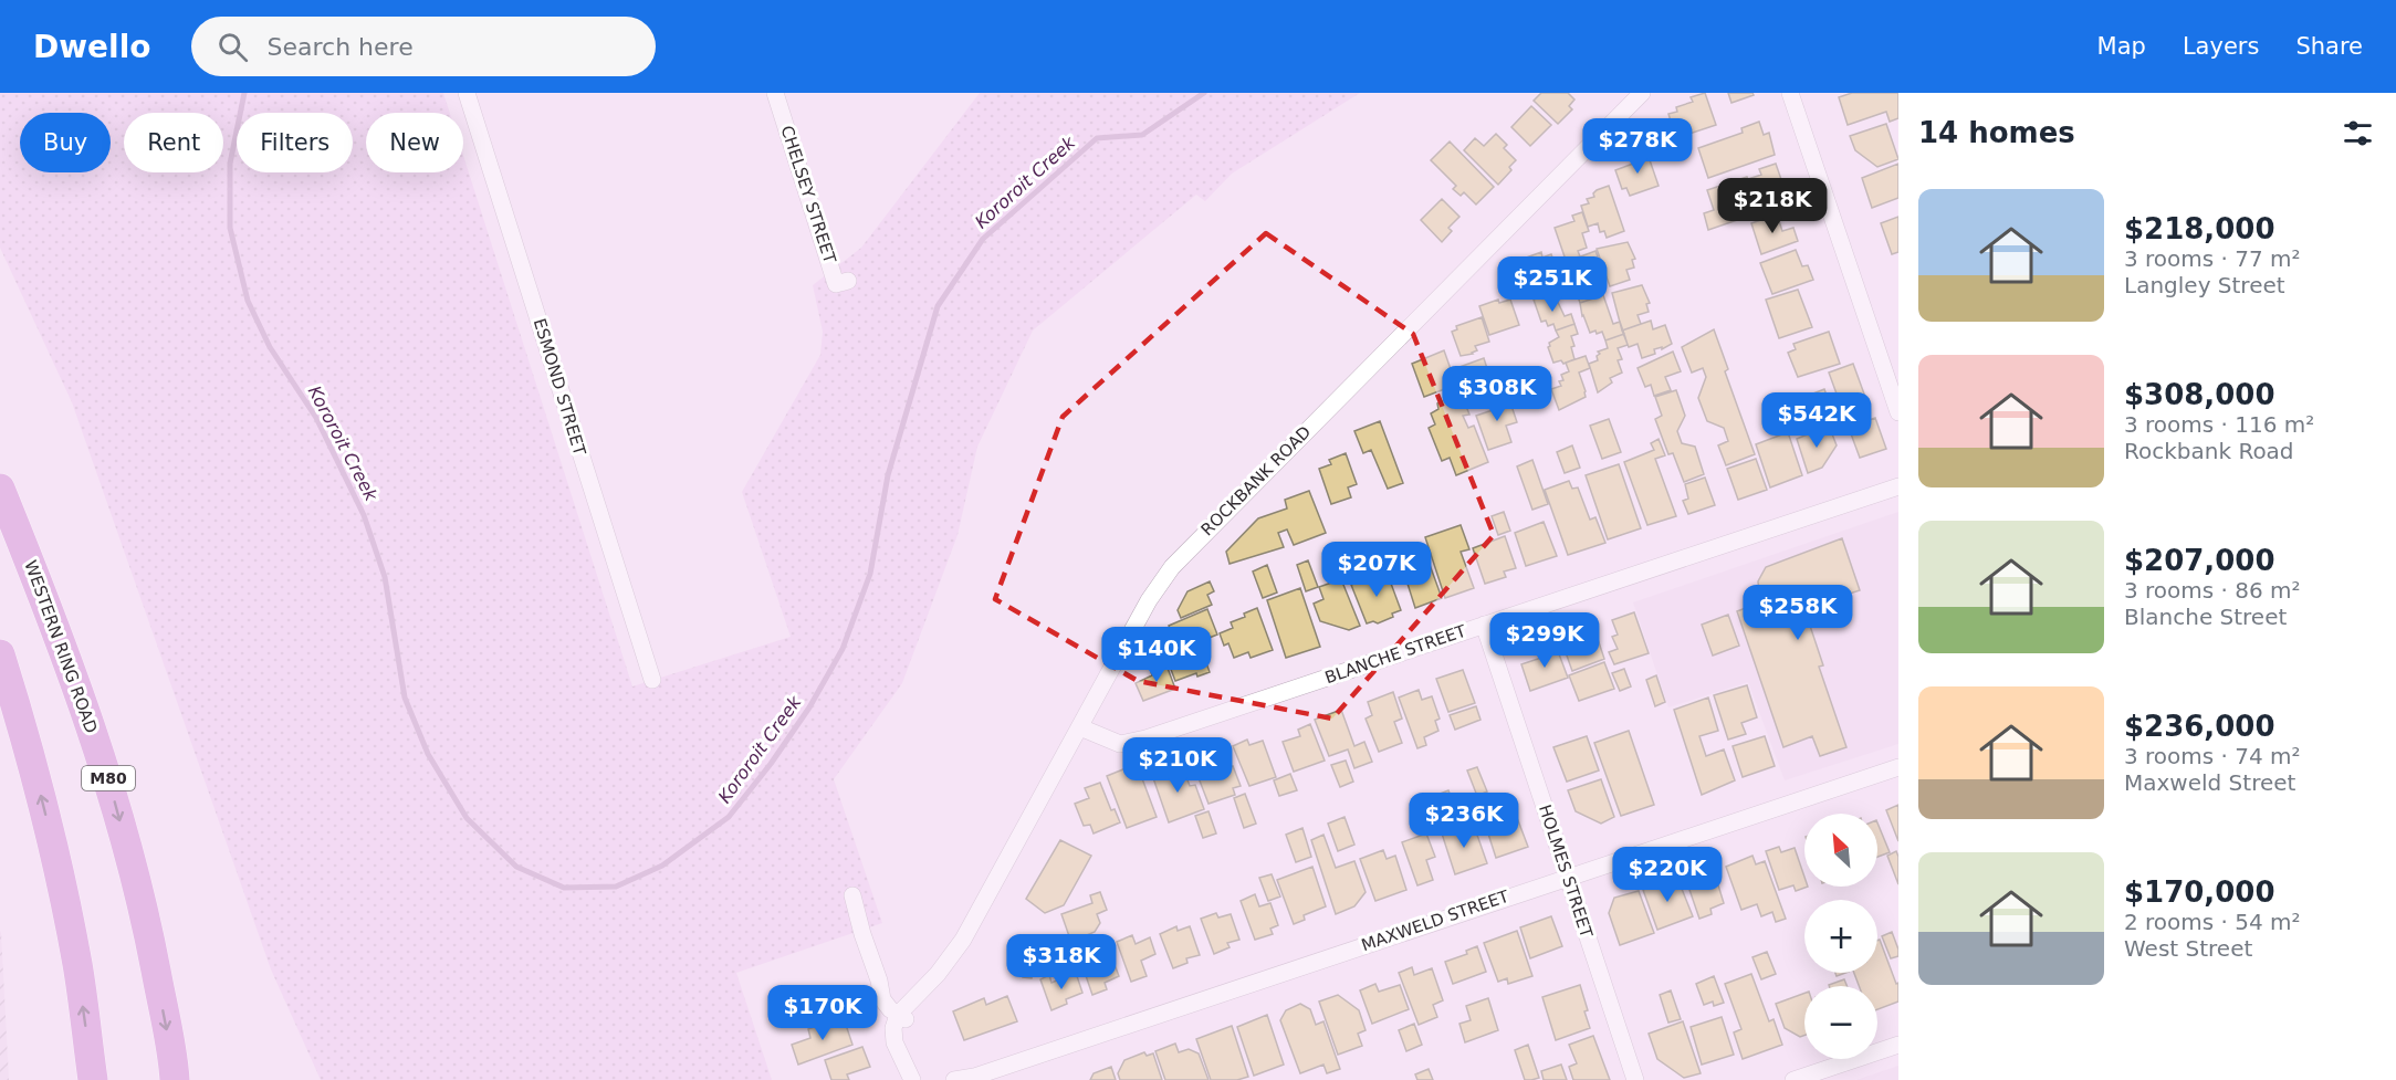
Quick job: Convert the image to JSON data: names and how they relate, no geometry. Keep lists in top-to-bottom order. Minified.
{"streets":{"highway":["WESTERN RING ROAD","M80"],"street":["CHELSEY STREET","ESMOND STREET","ROCKBANK ROAD","BLANCHE STREET","HOLMES STREET","MAXWELD STREET"]},"crossings":[["ROCKBANK ROAD","BLANCHE STREET"],["BLANCHE STREET","HOLMES STREET"],["HOLMES STREET","MAXWELD STREET"]],"water":["Kororoit Creek"],"north":"top left","page":{"header":"Dwello","search":"Search here","nav":["Map","Layers","Share"],"heading":"14 homes","chip":["Buy","Rent","Filters","New"],"price":["$278K","$218K","$251K","$308K","$542K","$207K","$258K","$299K","$140K","$210K","$236K","$220K","$318K","$170K"],"list":[{"name":"$218,000","note":"3 rooms · 77 m² · Langley Street"},{"name":"$308,000","note":"3 rooms · 116 m² · Rockbank Road"},{"name":"$207,000","note":"3 rooms · 86 m² · Blanche Street"},{"name":"$236,000","note":"3 rooms · 74 m² · Maxweld Street"},{"name":"$170,000","note":"2 rooms · 54 m² · West Street"}],"map_buttons":["+","−"]}}
